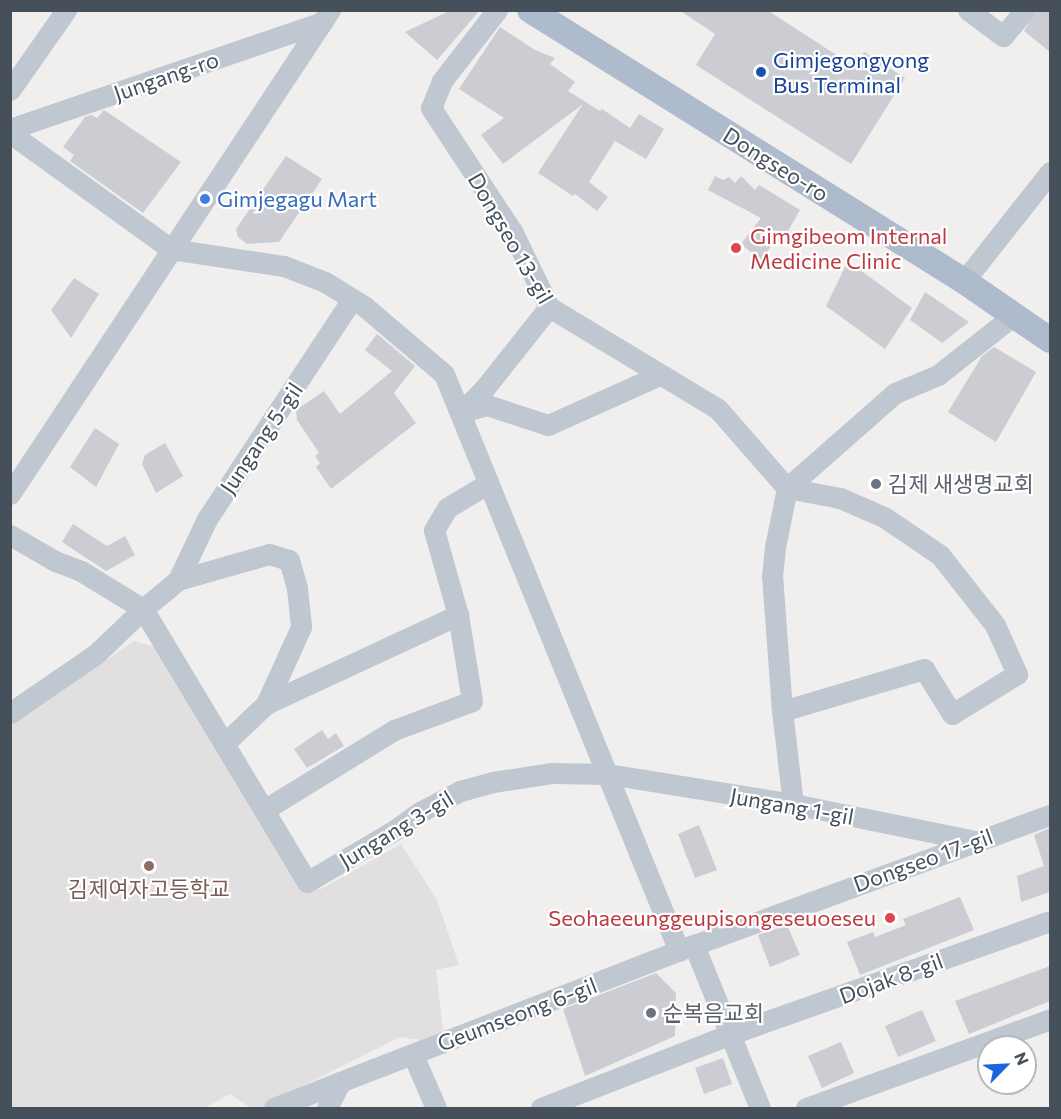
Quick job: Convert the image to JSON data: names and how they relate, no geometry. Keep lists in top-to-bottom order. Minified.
{"streets":{"main road":["Dongseo-ro"],"street":["Jungang-ro","Dongseo 13-gil","Jungang 5-gil","Jungang 1-gil","Jungang 3-gil","Dongseo 17-gil","Dojak 8-gil","Geumseong 6-gil"]},"crossings":[["Jungang 5-gil","Jungang 3-gil"],["Jungang 1-gil","Jungang 3-gil"],["Jungang 1-gil","Dongseo 17-gil"],["Dongseo 17-gil","Geumseong 6-gil"]],"places":["Gimjegongyong Bus Terminal","Gimjegagu Mart","Gimgibeom Internal Medicine Clinic","김제 새생명교회","김제여자고등학교","Seohaeeunggeupisongeseuoeseu","순복음교회"],"north":"top right"}
